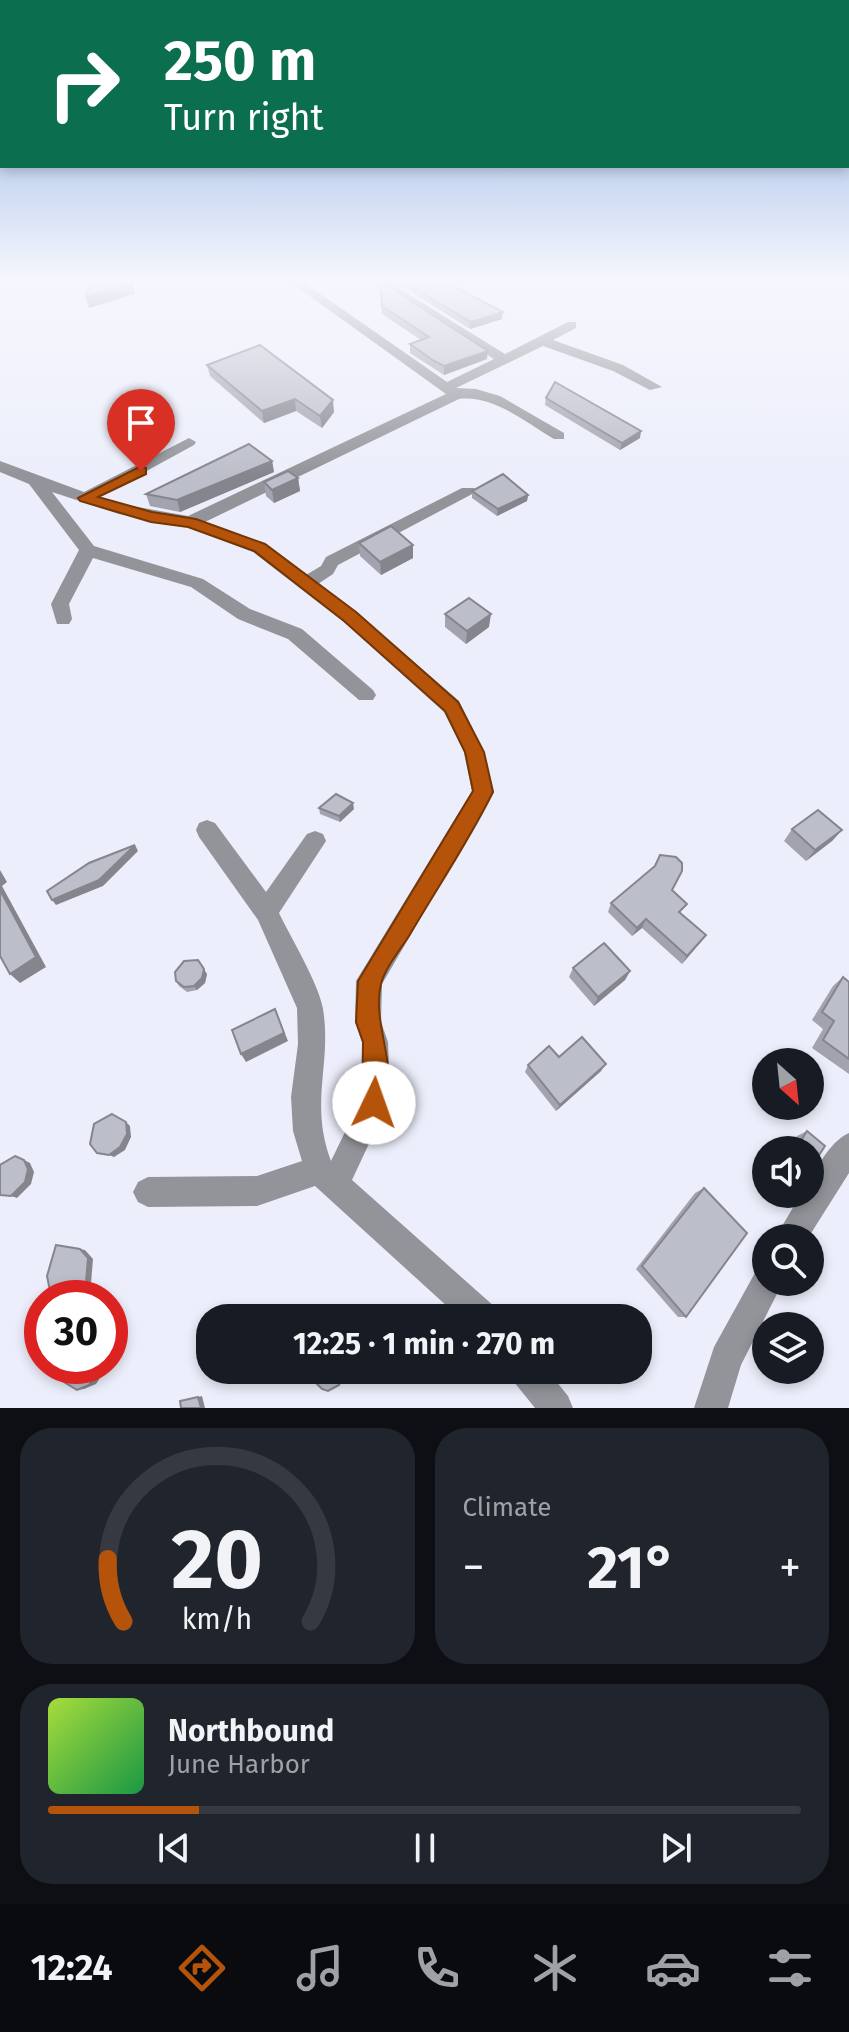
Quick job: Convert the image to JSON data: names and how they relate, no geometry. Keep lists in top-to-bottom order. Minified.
{"north":"bottom right","page":{"turn":["250 m","Turn right"],"limit":"30","trip":"12:25 · 1 min · 270 m","tile":"Climate","heat":["−","21°","+"],"song":["Northbound","June Harbor"],"tabs":"12:24","gauge":["20","km/h"]}}
